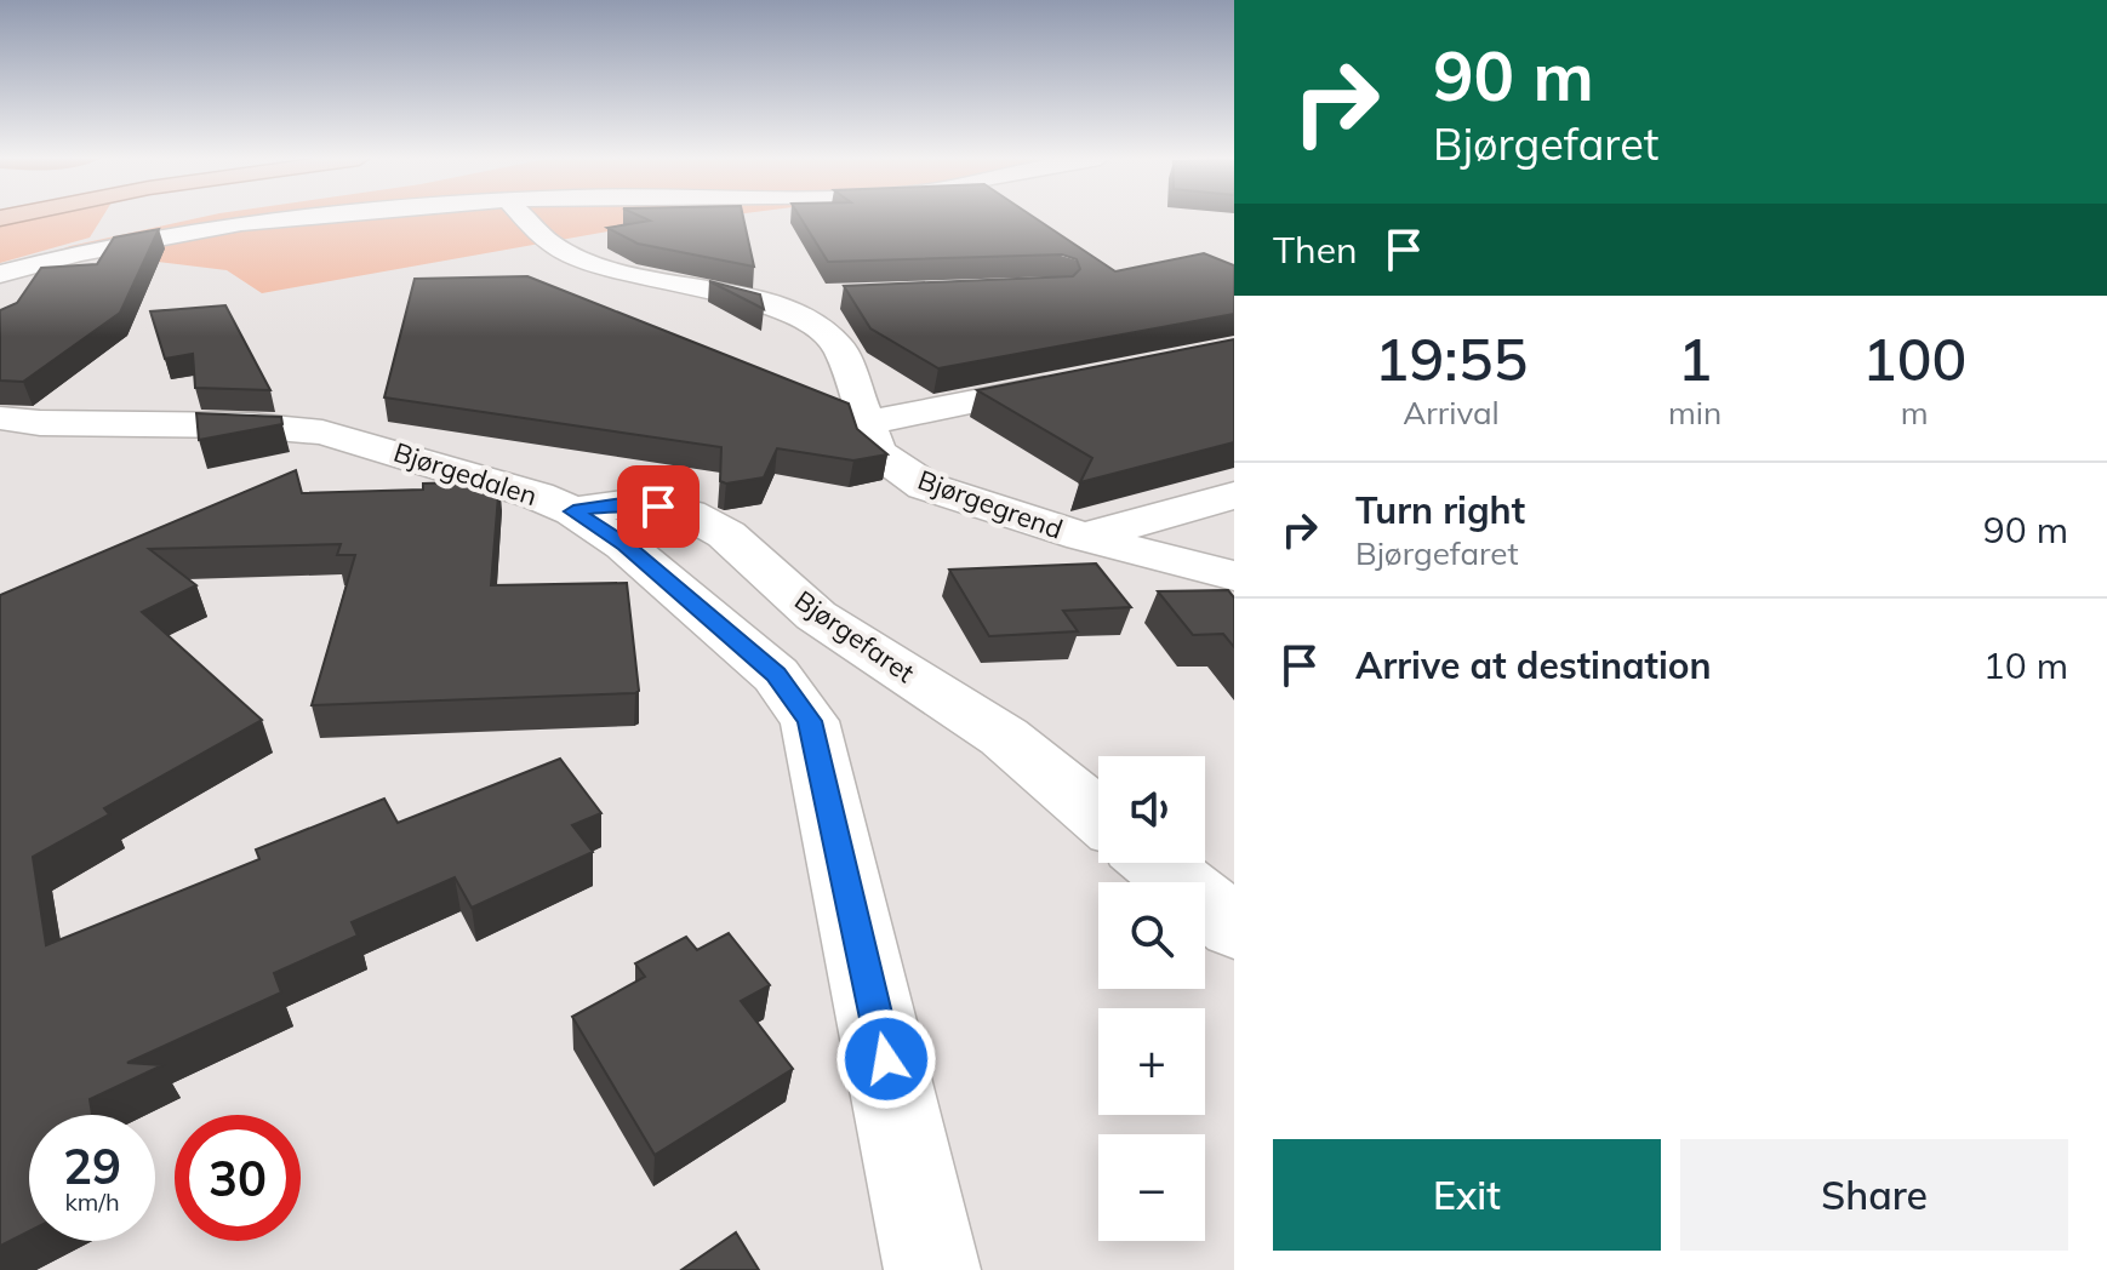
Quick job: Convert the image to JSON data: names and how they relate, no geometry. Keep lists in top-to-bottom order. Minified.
{"streets":{"street":["Bjørgedalen","Bjørgegrend","Bjørgefaret"]},"crossings":[["Bjørgedalen","Bjørgefaret"]],"page":{"turn":["90 m","Bjørgefaret"],"then":"Then","eta":["19:55","Arrival","1","min","100","m"],"list":[{"name":"Turn right","note":"Bjørgefaret","value":"90 m"},{"name":"Arrive at destination","value":"10 m"}],"map_buttons":["+","−"],"speed":"29 km/h","limit":"30","buttons":["Exit","Share"]}}
